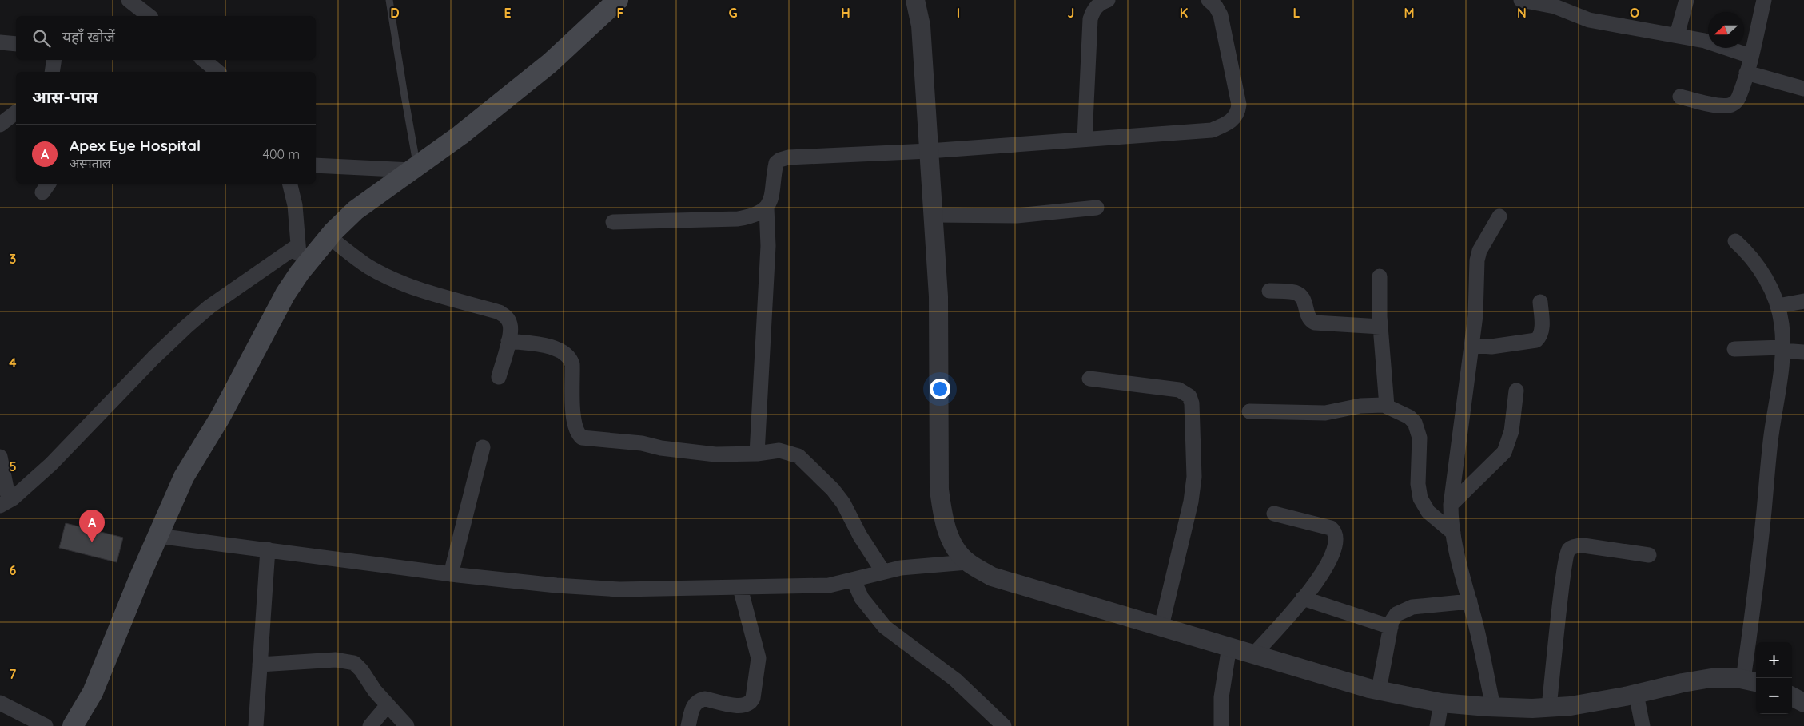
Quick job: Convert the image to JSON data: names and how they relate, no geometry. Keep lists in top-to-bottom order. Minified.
{"north":"left","page":{"search":"यहाँ खोजें","heading":"आस-पास","list":[{"mark":"A","name":"Apex Eye Hospital","note":"अस्पताल","value":"400 m"}],"pins":"A","map_buttons":["+","−"]},"grid":{"columns":["D","E","F","G","H","I","J","K","L","M","N","O"],"rows":["3","4","5","6","7"]}}
